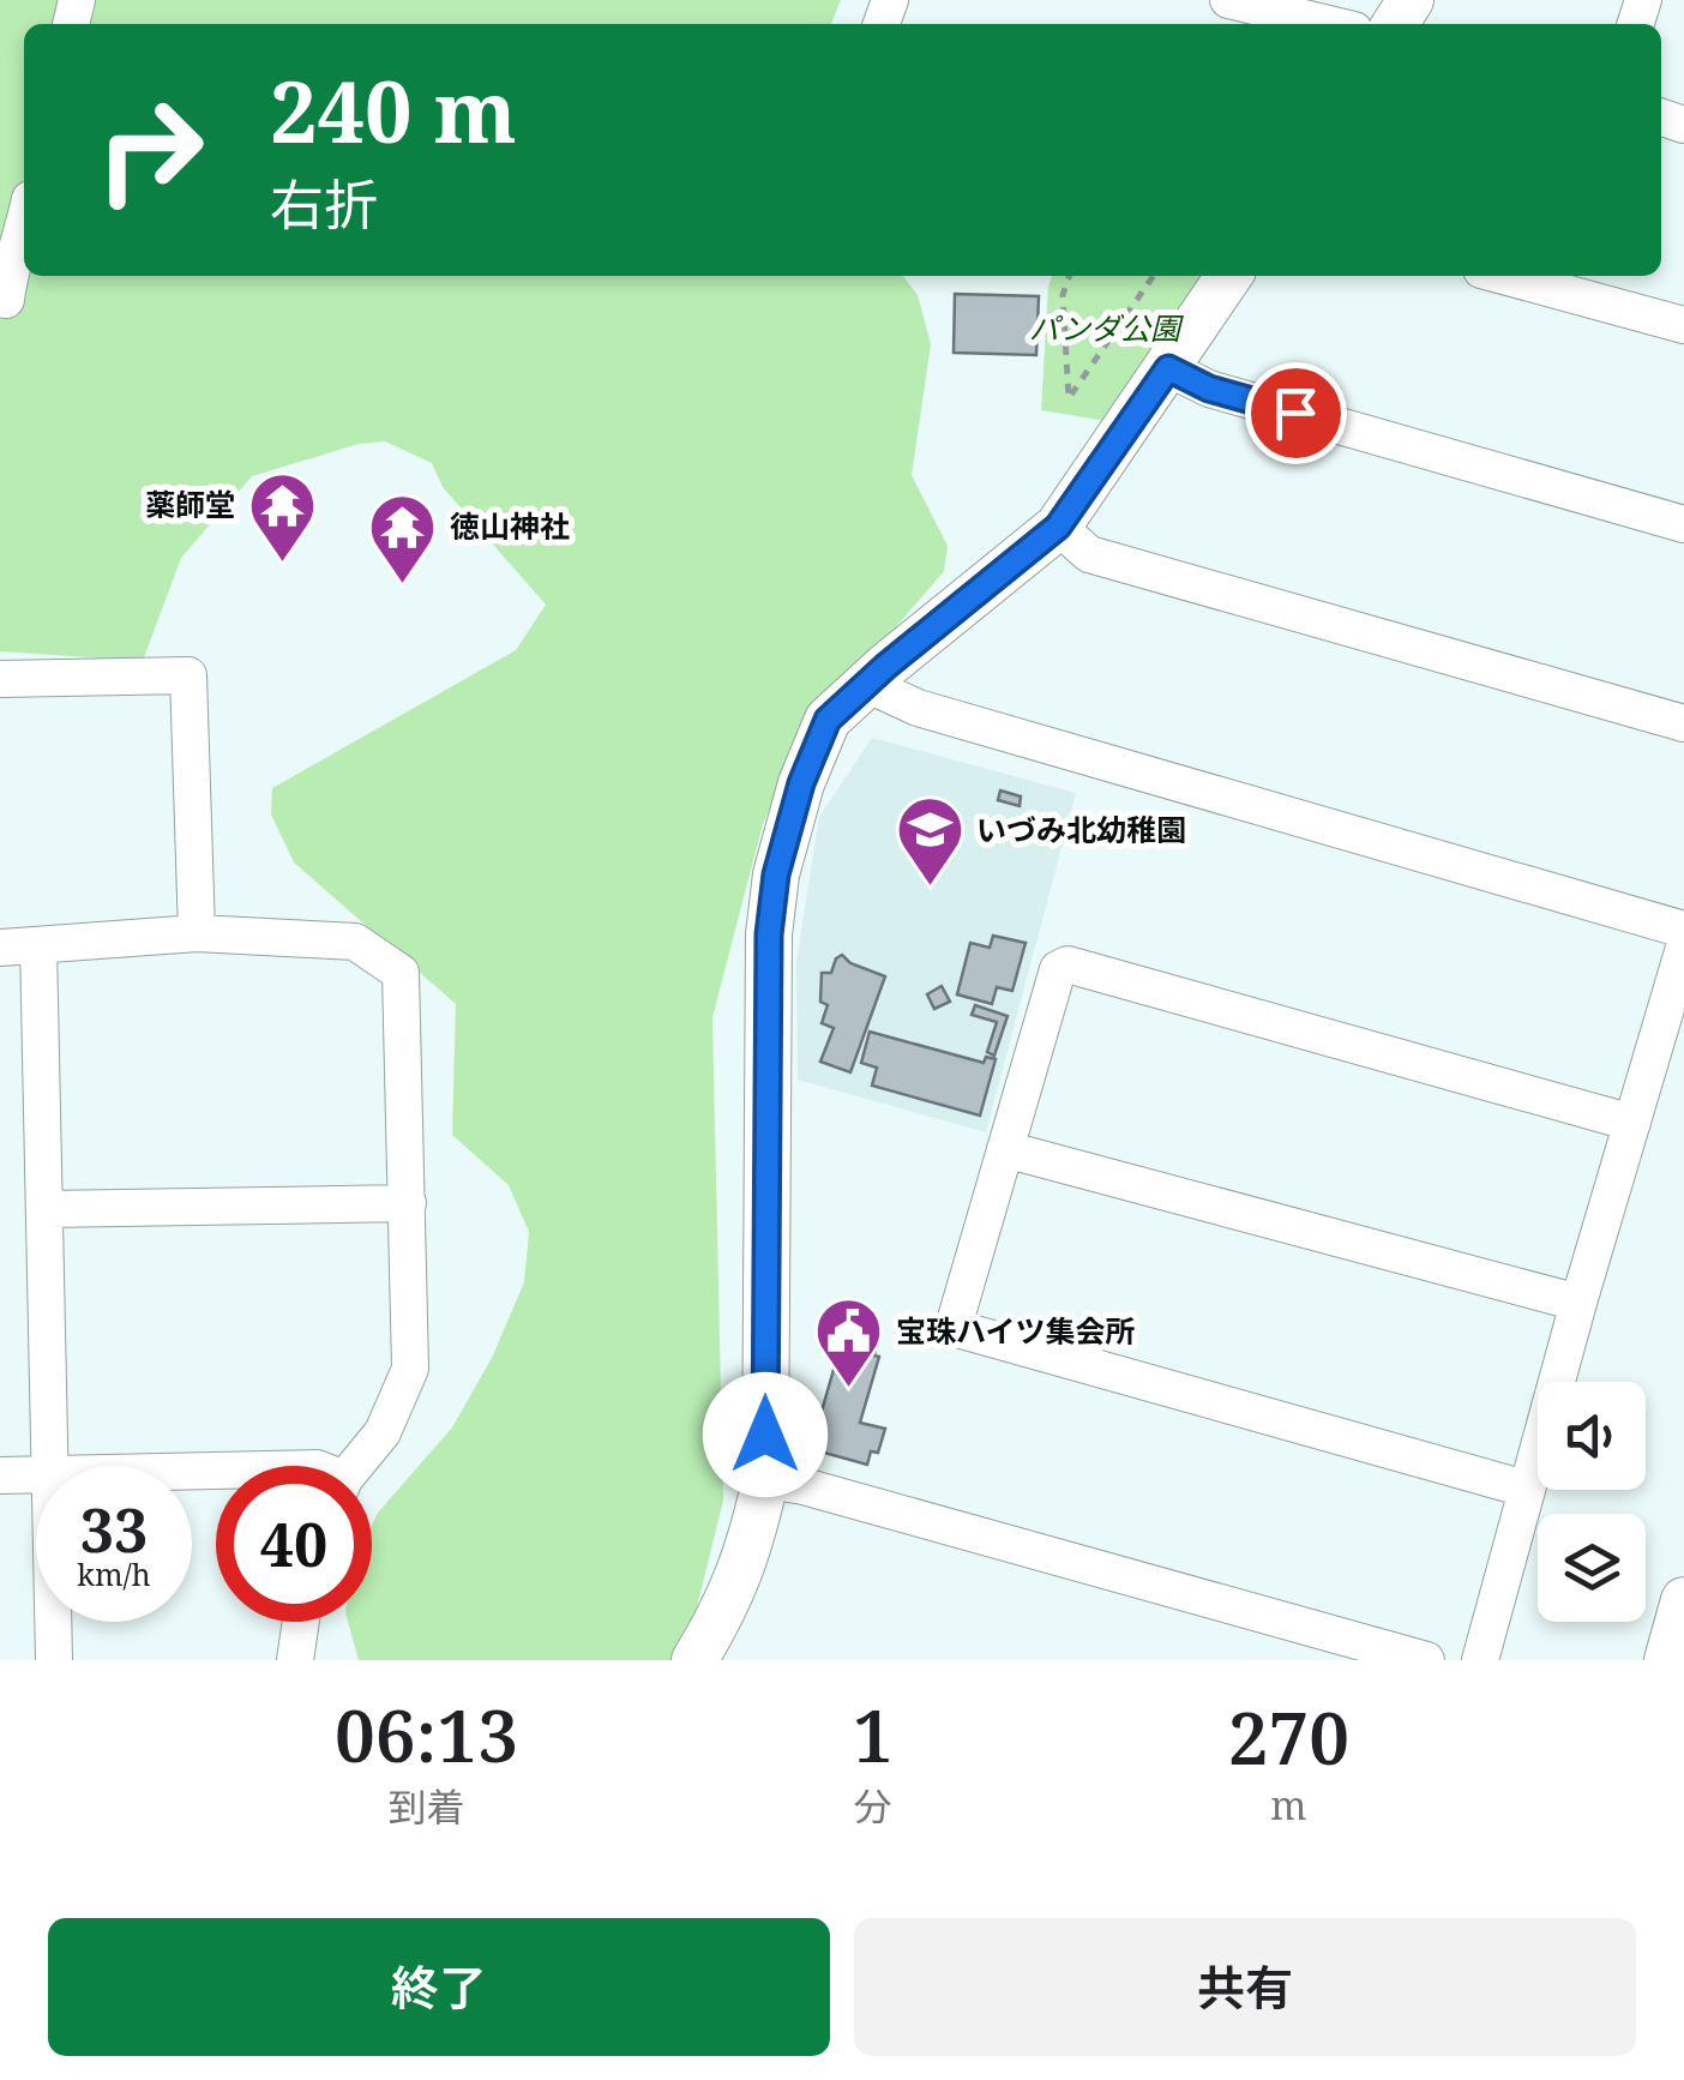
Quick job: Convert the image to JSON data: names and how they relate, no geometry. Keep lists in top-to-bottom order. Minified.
{"parks":["パンダ公園"],"places":{"temple":["薬師堂","徳山神社"],"school or university":["いづみ北幼稚園"],"public building":["宝珠ハイツ集会所"]},"page":{"turn":["240 m","右折"],"speed":"33 km/h","limit":"40","eta":["06:13","到着","1","分","270","m"],"buttons":["終了","共有"]}}
